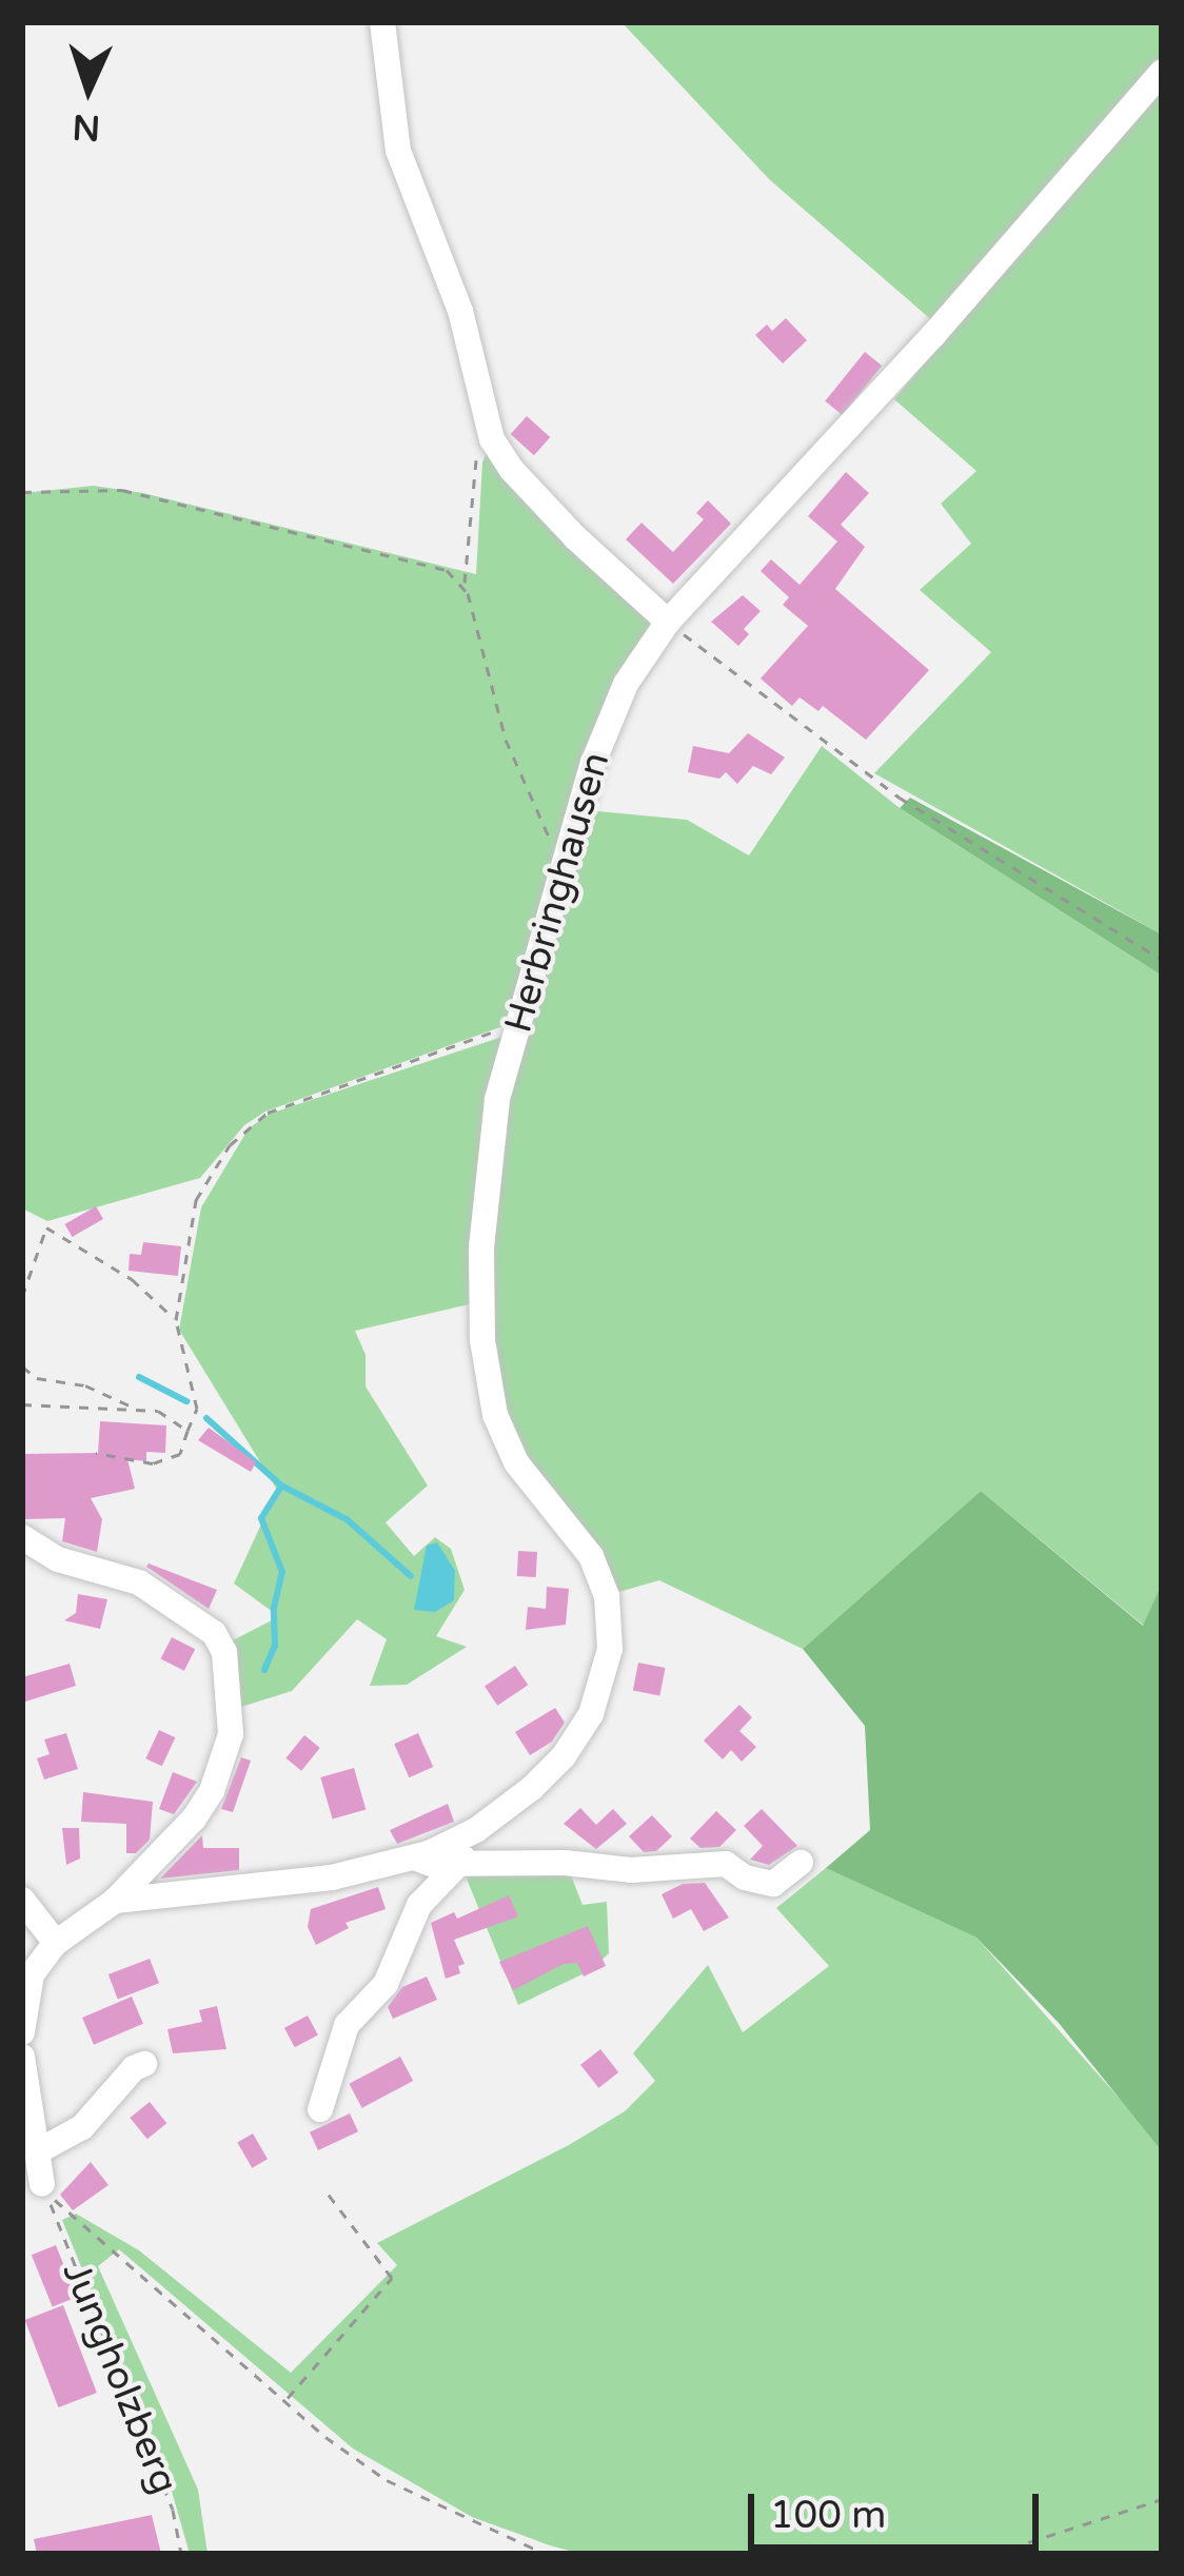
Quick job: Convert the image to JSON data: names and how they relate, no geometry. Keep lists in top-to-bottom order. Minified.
{"streets":{"street":["Herbringhausen"],"path":["Jungholzberg"]},"scale_bar":"100 m","north":"bottom"}
